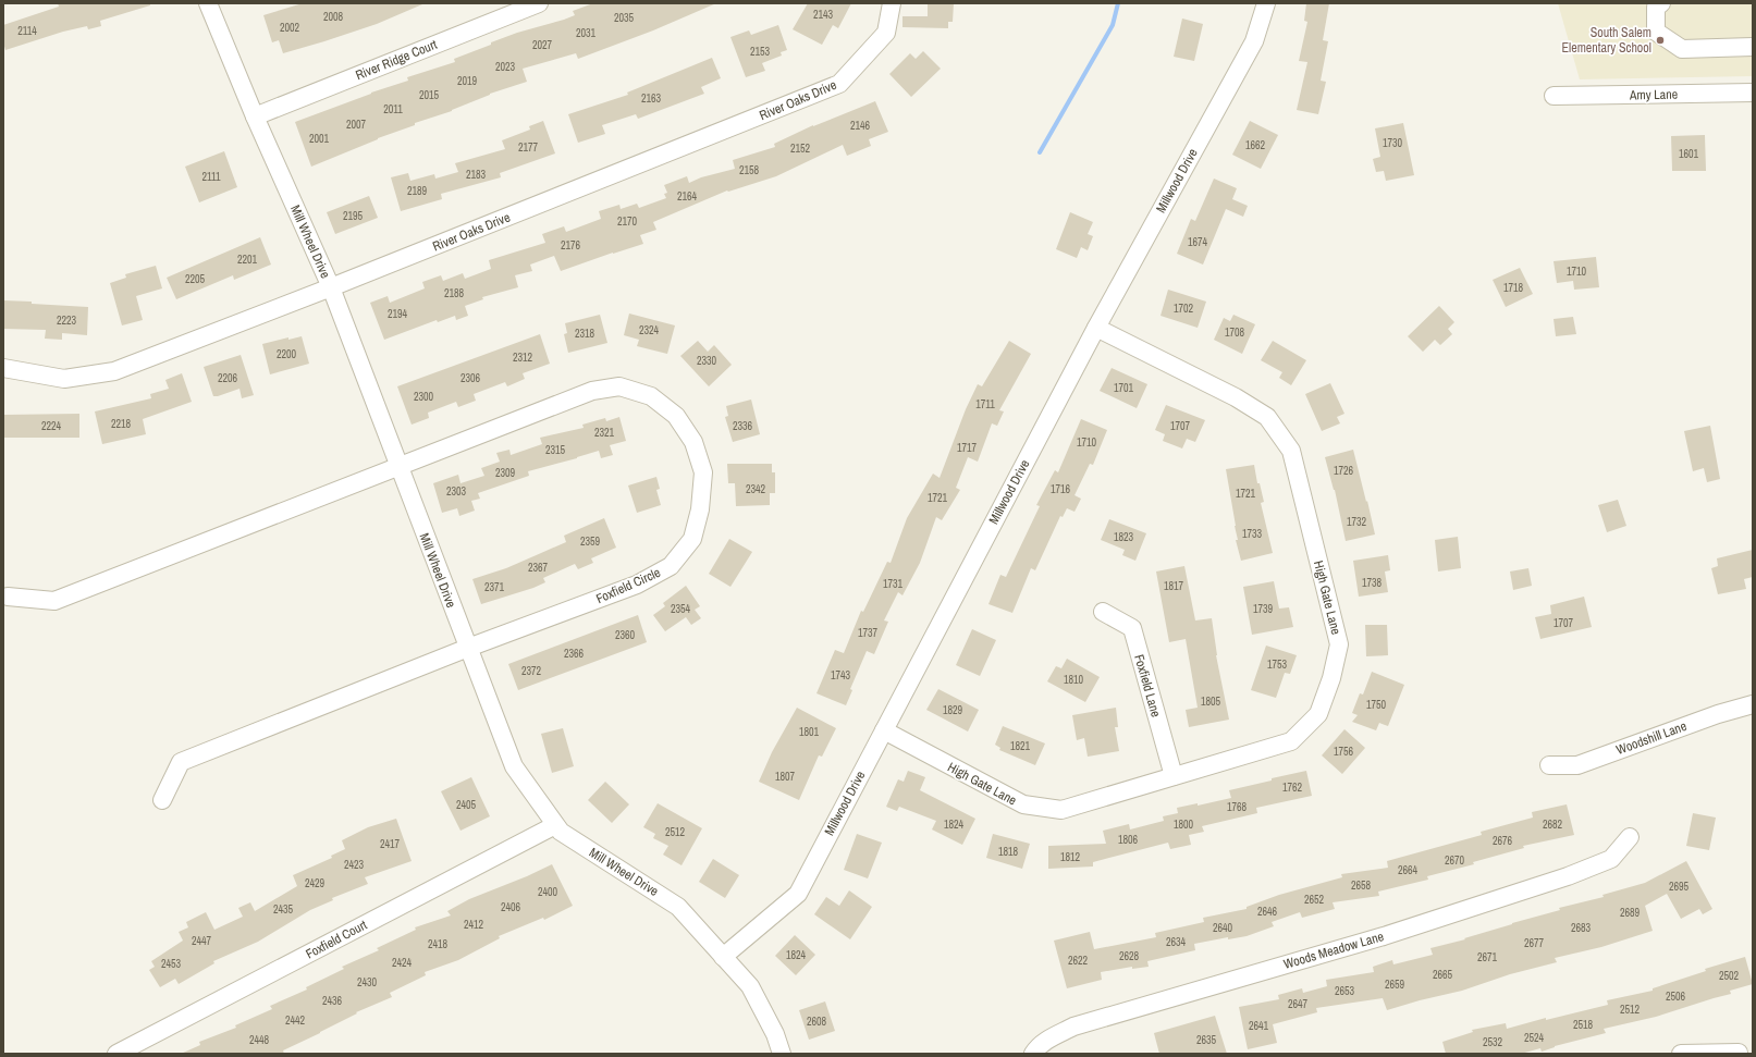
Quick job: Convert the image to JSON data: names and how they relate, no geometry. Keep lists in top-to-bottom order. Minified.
{"streets":{"street":["River Ridge Court","Amy Lane","River Oaks Drive","Millwood Drive","Mill Wheel Drive","Foxfield Circle","High Gate Lane","Foxfield Lane","Woodshill Lane","Foxfield Court","Woods Meadow Lane"]},"crossings":[["River Ridge Court","Mill Wheel Drive"],["River Oaks Drive","Mill Wheel Drive"],["Millwood Drive","Mill Wheel Drive"],["Millwood Drive","High Gate Lane"],["Mill Wheel Drive","Foxfield Circle"],["Mill Wheel Drive","Foxfield Court"],["High Gate Lane","Foxfield Lane"]],"places":["South Salem Elementary School"],"house_numbers":["2143","2008","2035","2002","2114","2031","2027","2153","2023","2019","2015","2163","2011","2007","2146","2001","1730","1662","2177","2152","1601","2158","2183","2111","2189","2164","2195","2170","1674","2176","2201","1710","2205","1718","2188","1702","2194","2223","2324","1708","2318","2200","2312","2330","2206","2306","1701","2300","1711","2218","2224","2336","1707","2321","1710","1717","2315","1726","2309","2342","1716","2303","1721","1721","1732","1733","1823","2359","2367","1738","1731","1817","2371","2354","1739","1707","1737","2360","2366","1753","2372","1743","1810","1805","1750","1829","1801","1821","1756","1807","1762","2405","1768","1824","1800","2682","2512","1806","2676","2417","1818","1812","2670","2423","2664","2429","2658","2695","2400","2652","2406","2435","2646","2689","2412","2640","2683","2447","2634","2677","2418","1824","2628","2671","2622","2424","2453","2665","2502","2430","2659","2653","2506","2436","2647","2512","2442","2608","2518","2641","2524","2448","2635","2532"]}
